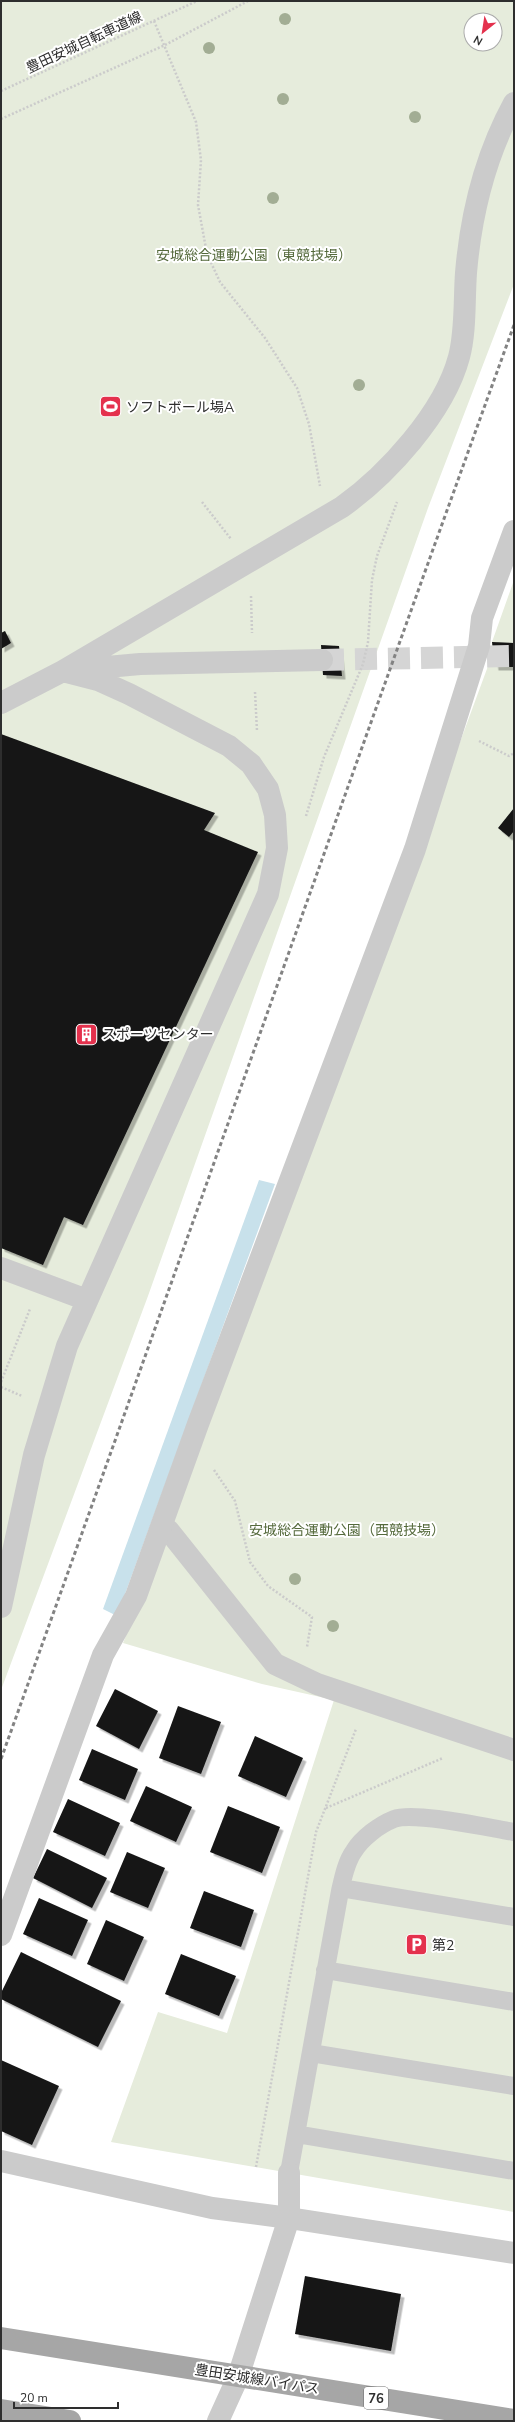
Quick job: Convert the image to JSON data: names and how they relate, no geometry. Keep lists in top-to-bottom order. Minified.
{"streets":{"main road":["豊田安城線バイパス","76"],"path":["豊田安城自転車道線"]},"parks":["安城総合運動公園（東競技場）","安城総合運動公園（西競技場）"],"places":{"sports":["ソフトボール場A"],"building":["スポーツセンター"],"parking":["第2"]},"scale_bar":"20 m","north":"bottom left"}
